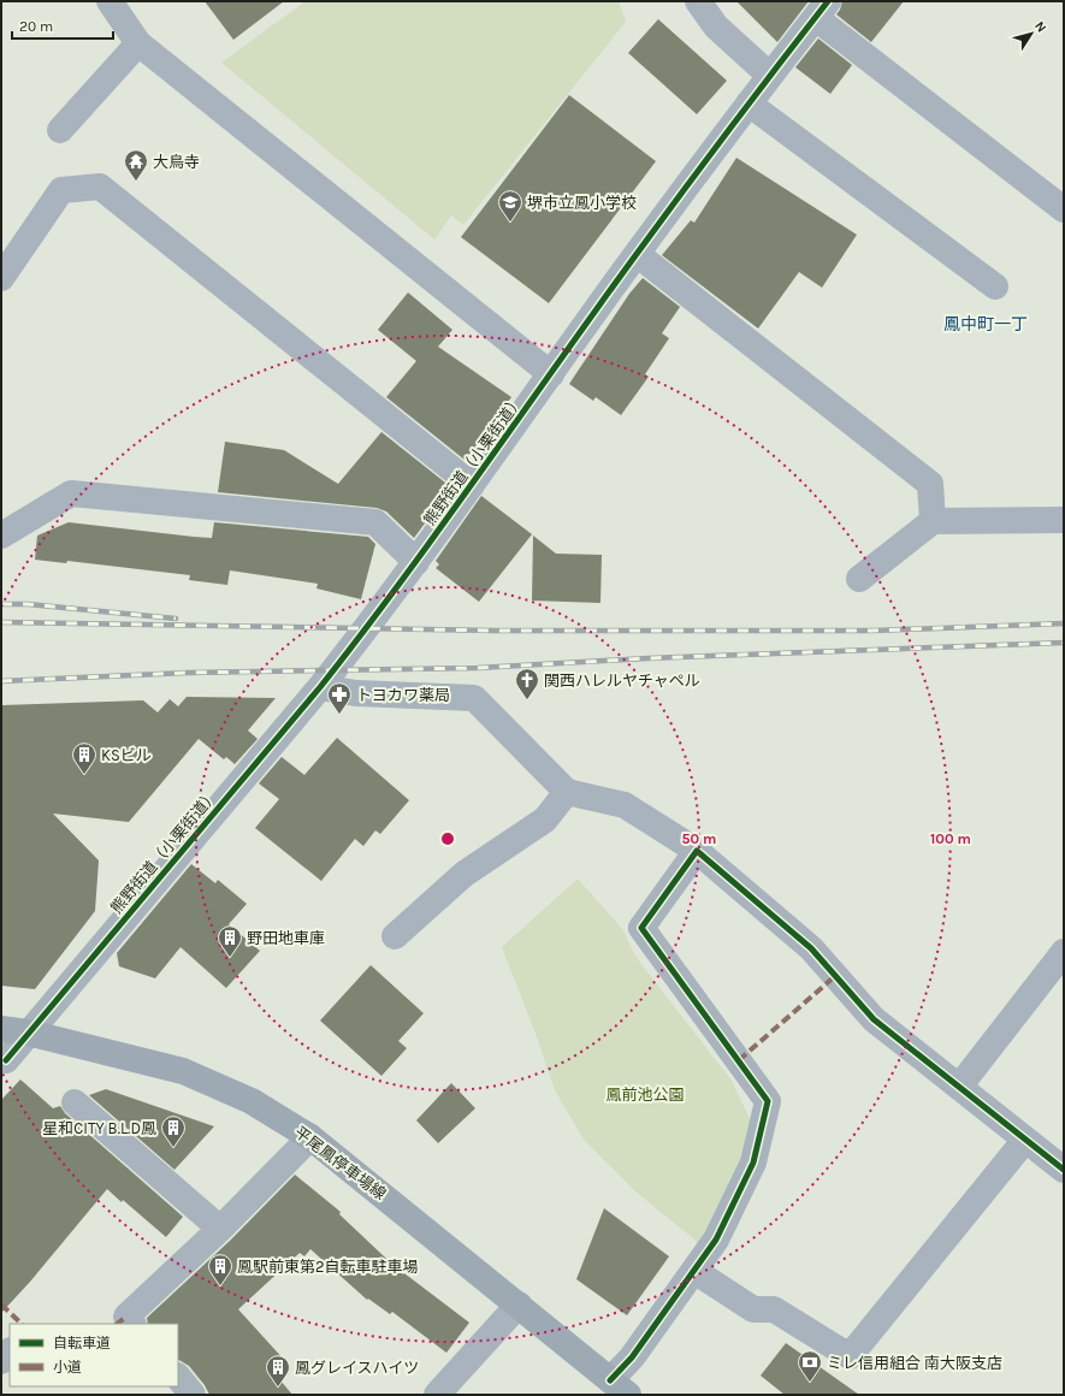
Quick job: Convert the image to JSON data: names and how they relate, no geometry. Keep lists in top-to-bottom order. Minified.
{"streets":{"main road":["平尾鳳停車場線"],"street":["熊野街道（小栗街道）"]},"crossings":[["熊野街道（小栗街道）","平尾鳳停車場線"]],"districts":["鳳中町一丁"],"parks":["鳳前池公園"],"places":{"temple":["大鳥寺"],"school or university":["堺市立鳳小学校"],"church":["関西ハレルヤチャペル"],"pharmacy":["トヨカワ薬局"],"building":["KSビル","野田地車庫","星和CITY B.L.D鳳","鳳駅前東第2自転車駐車場","鳳グレイスハイツ"],"bank":["ミレ信用組合 南大阪支店"]},"legend":["自転車道","小道"],"scale_bar":"20 m","north":"top right","rings":["50 m","100 m"]}
